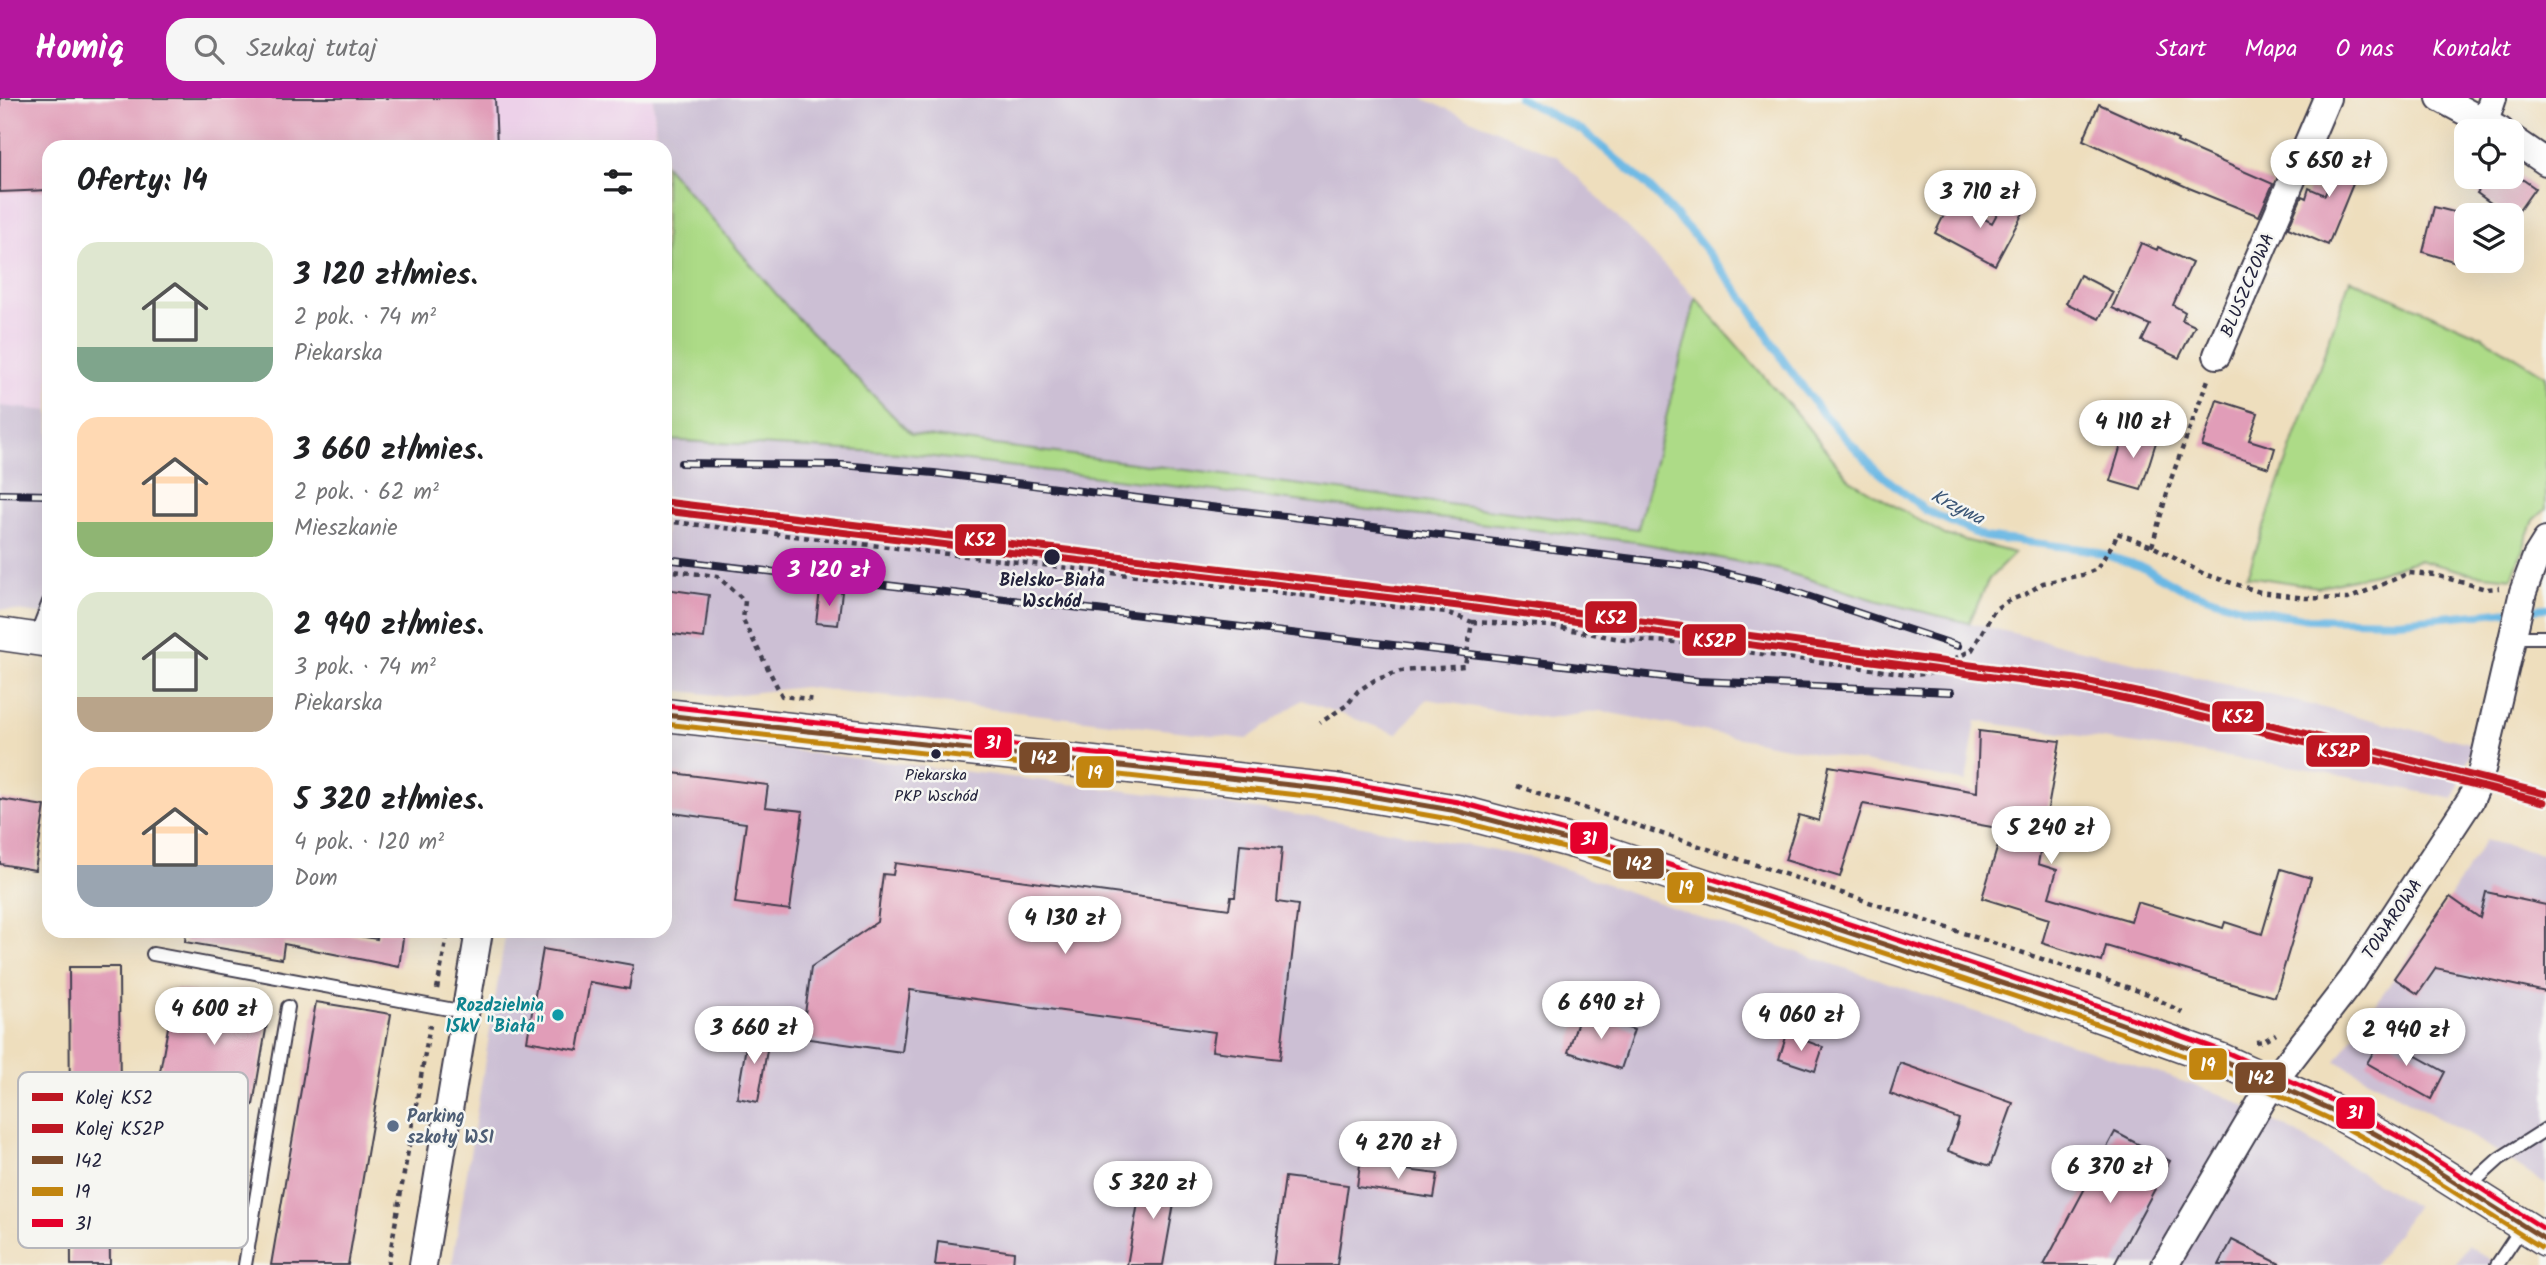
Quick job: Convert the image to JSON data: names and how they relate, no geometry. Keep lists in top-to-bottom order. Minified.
{"streets":{"street":["BLUSZCZOWA","TOWAROWA"]},"water":["Krzywa"],"places":["Bielsko-Biała Wschód","Piekarska PKP Wschód","Rozdzielnia 15kV \"Biała\"","Parking szkoły WSI"],"lines":["rail line K52","rail line K52P","transit line 31","transit line 142","transit line 19"],"legend":["Kolej K52","Kolej K52P","142","19","31"],"page":{"header":"Homiq","search":"Szukaj tutaj","nav":["Start","Mapa","O nas","Kontakt"],"price":["5 650 zł","3 710 zł","4 110 zł","3 120 zł","5 240 zł","4 130 zł","6 690 zł","4 600 zł","4 060 zł","3 660 zł","2 940 zł","4 270 zł","6 370 zł","5 320 zł"],"heading":"Oferty: 14","list":[{"name":"3 120 zł/mies.","note":"2 pok. · 74 m² · Piekarska"},{"name":"3 660 zł/mies.","note":"2 pok. · 62 m² · Mieszkanie"},{"name":"2 940 zł/mies.","note":"3 pok. · 74 m² · Piekarska"},{"name":"5 320 zł/mies.","note":"4 pok. · 120 m² · Dom"}]}}
